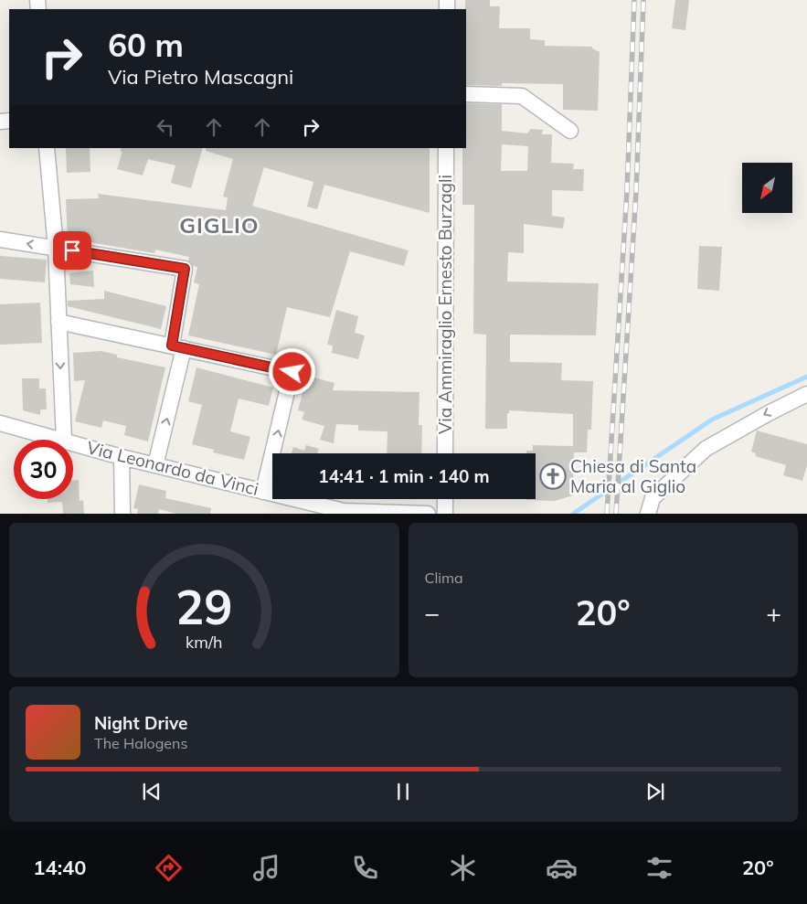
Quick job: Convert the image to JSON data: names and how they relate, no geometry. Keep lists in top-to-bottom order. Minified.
{"streets":{"street":["Via Ammiraglio Ernesto Burzagli","Via Leonardo da Vinci"]},"districts":["GIGLIO"],"places":{"church":["Chiesa di Santa Maria al Giglio"]},"north":"bottom left","page":{"turn":["60 m","Via Pietro Mascagni"],"limit":"30","trip":"14:41 · 1 min · 140 m","tile":"Clima","heat":["−","20°","+"],"song":["Night Drive","The Halogens"],"tabs":["14:40","20°"],"gauge":["29","km/h"]}}
